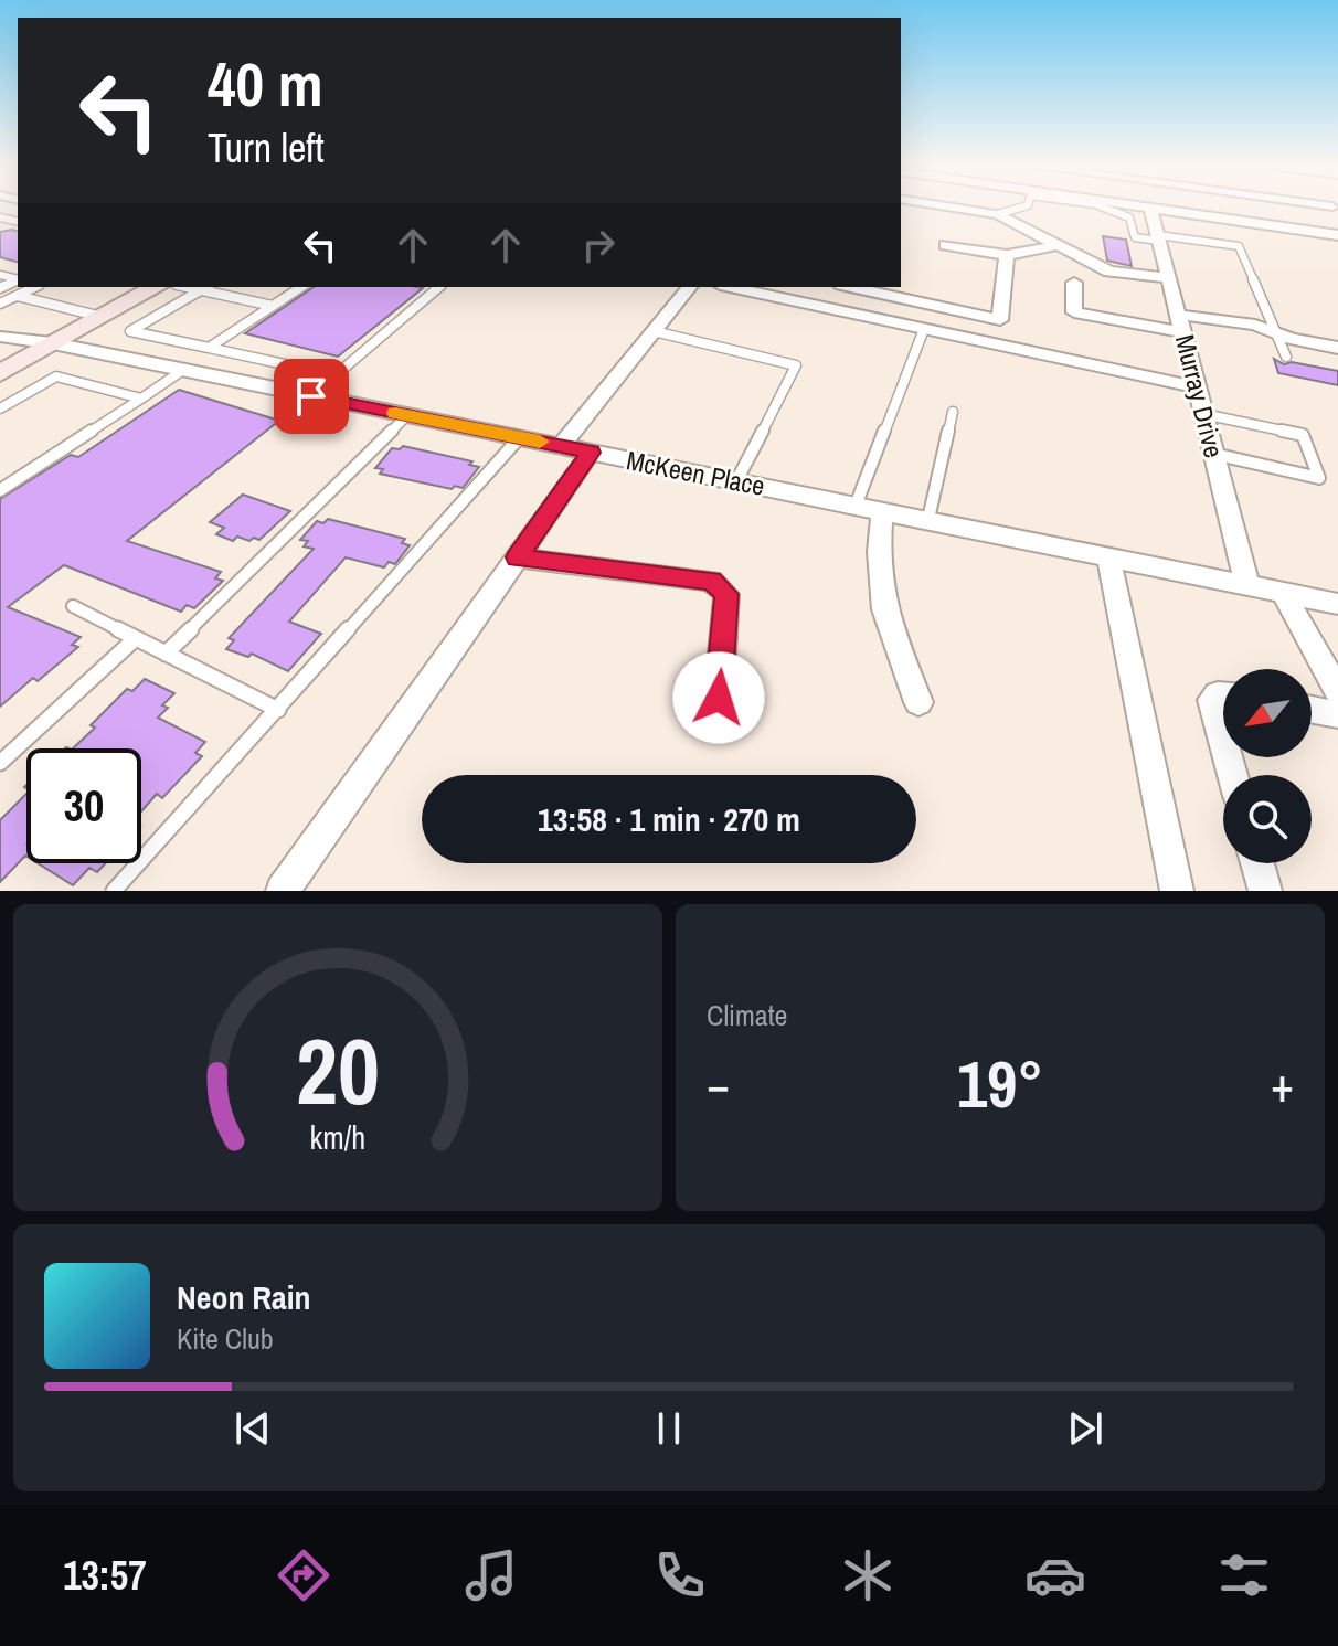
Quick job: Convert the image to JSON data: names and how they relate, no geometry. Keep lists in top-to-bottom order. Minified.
{"streets":{"street":["Murray Drive","McKeen Place"]},"crossings":[["Murray Drive","McKeen Place"]],"north":"bottom left","page":{"turn":["40 m","Turn left"],"limit":"30","trip":"13:58 · 1 min · 270 m","tile":"Climate","heat":["−","19°","+"],"song":["Neon Rain","Kite Club"],"tabs":"13:57","gauge":["20","km/h"]}}
